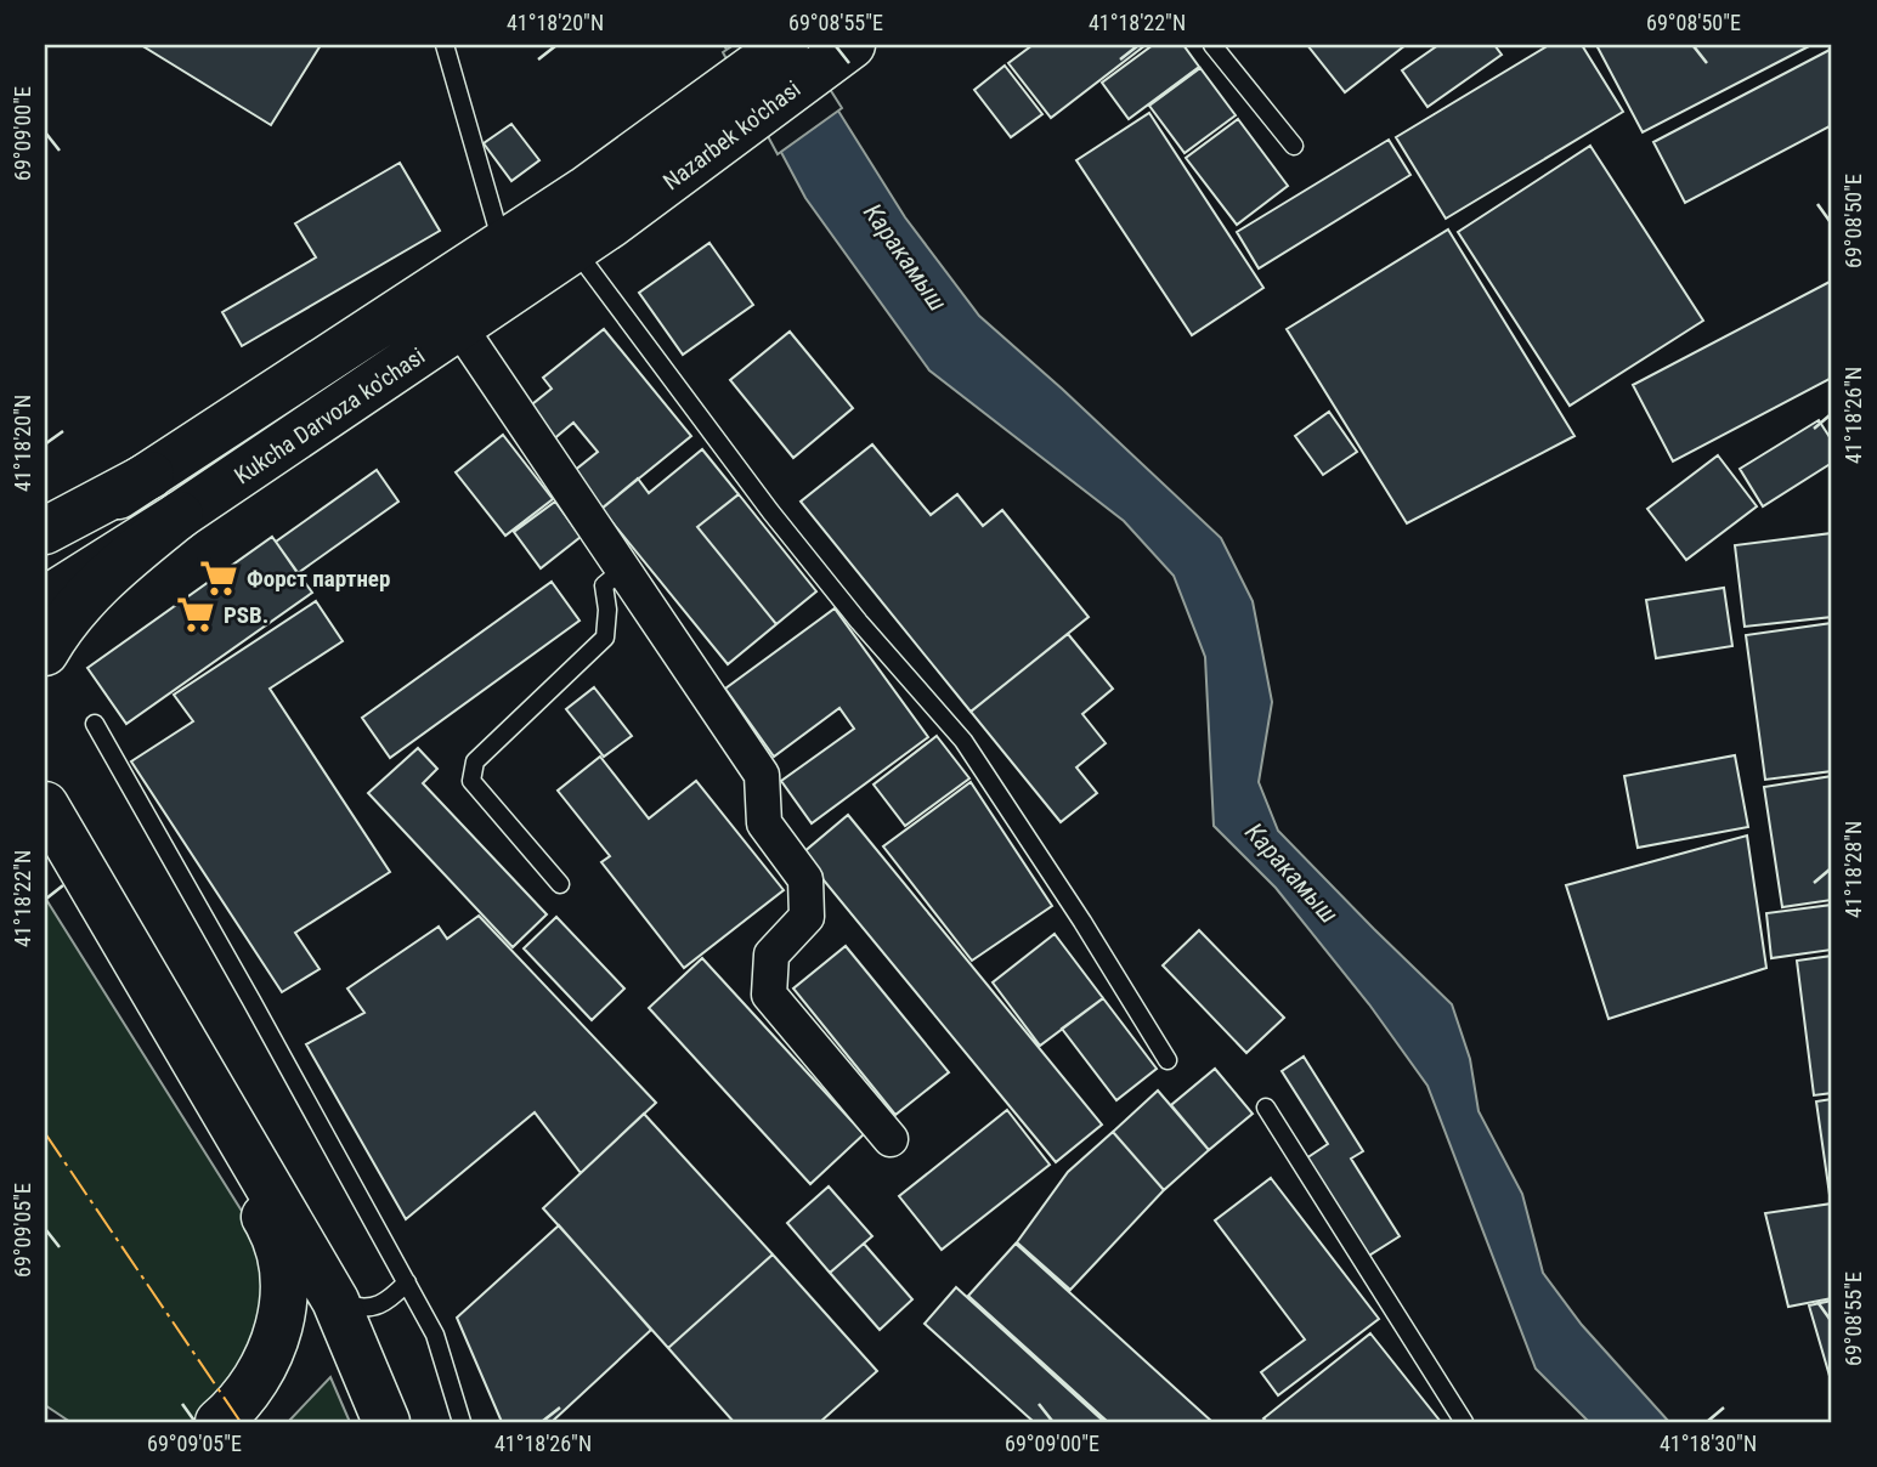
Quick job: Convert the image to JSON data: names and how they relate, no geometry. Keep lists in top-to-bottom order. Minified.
{"streets":{"main road":["Nazarbek ko'chasi","Kukcha Darvoza ko'chasi"]},"crossings":[["Nazarbek ko'chasi","Kukcha Darvoza ko'chasi"]],"water":["Каракамыш"],"places":{"supermarket":["Форст партнер","PSB."]},"coordinates":["41°18'20\"N","69°08'55\"E","41°18'22\"N","69°08'50\"E","69°09'00\"E","41°18'26\"N","41°18'28\"N","69°09'05\"E","41°18'30\"N"]}
